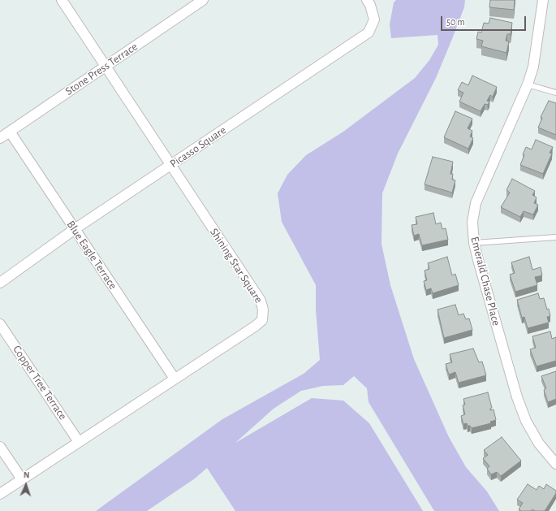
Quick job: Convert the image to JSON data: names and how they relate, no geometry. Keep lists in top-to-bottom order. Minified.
{"streets":{"street":["Stone Press Terrace","Picasso Square","Blue Eagle Terrace","Shining Star Square","Emerald Chase Place","Copper Tree Terrace"]},"crossings":[["Stone Press Terrace","Blue Eagle Terrace"],["Stone Press Terrace","Shining Star Square"],["Picasso Square","Blue Eagle Terrace"],["Picasso Square","Shining Star Square"],["Blue Eagle Terrace","Shining Star Square"],["Shining Star Square","Copper Tree Terrace"]],"scale_bar":"50 m","north":"top"}
